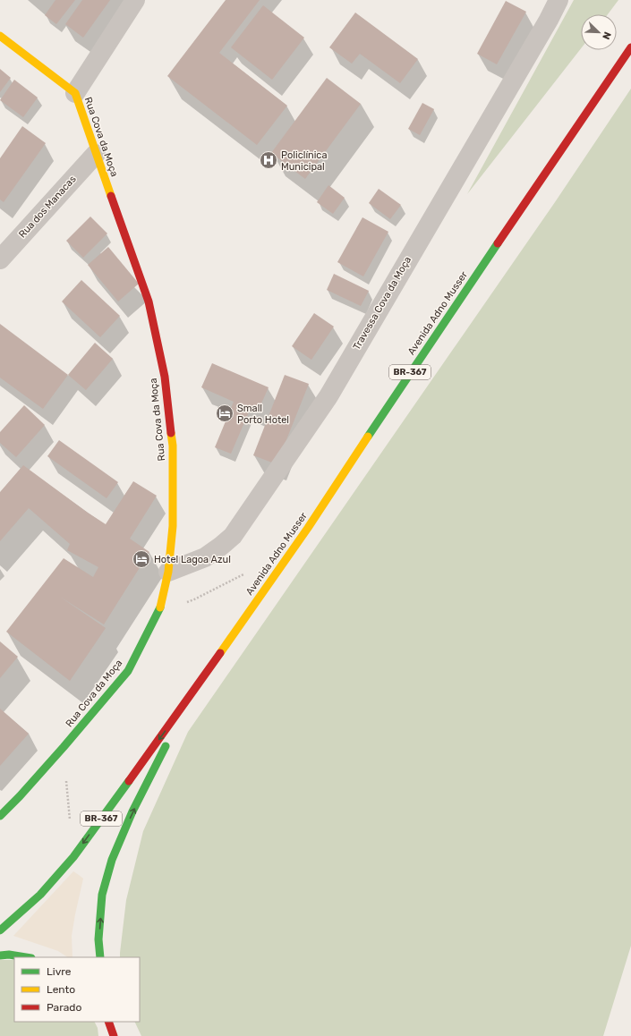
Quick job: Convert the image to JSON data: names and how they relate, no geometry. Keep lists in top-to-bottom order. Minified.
{"streets":{"main road":["Rua Cova da Moça","Avenida Adno Musser","BR-367"],"street":["Rua dos Manacas","Travessa Cova da Moça"]},"crossings":[["Rua Cova da Moça","Rua dos Manacas"],["Rua Cova da Moça","Travessa Cova da Moça"]],"places":{"hospital":["Policlínica Municipal"],"hotel":["Small Porto Hotel","Hotel Lagoa Azul"]},"legend":["Livre","Lento","Parado"],"north":"bottom right"}
